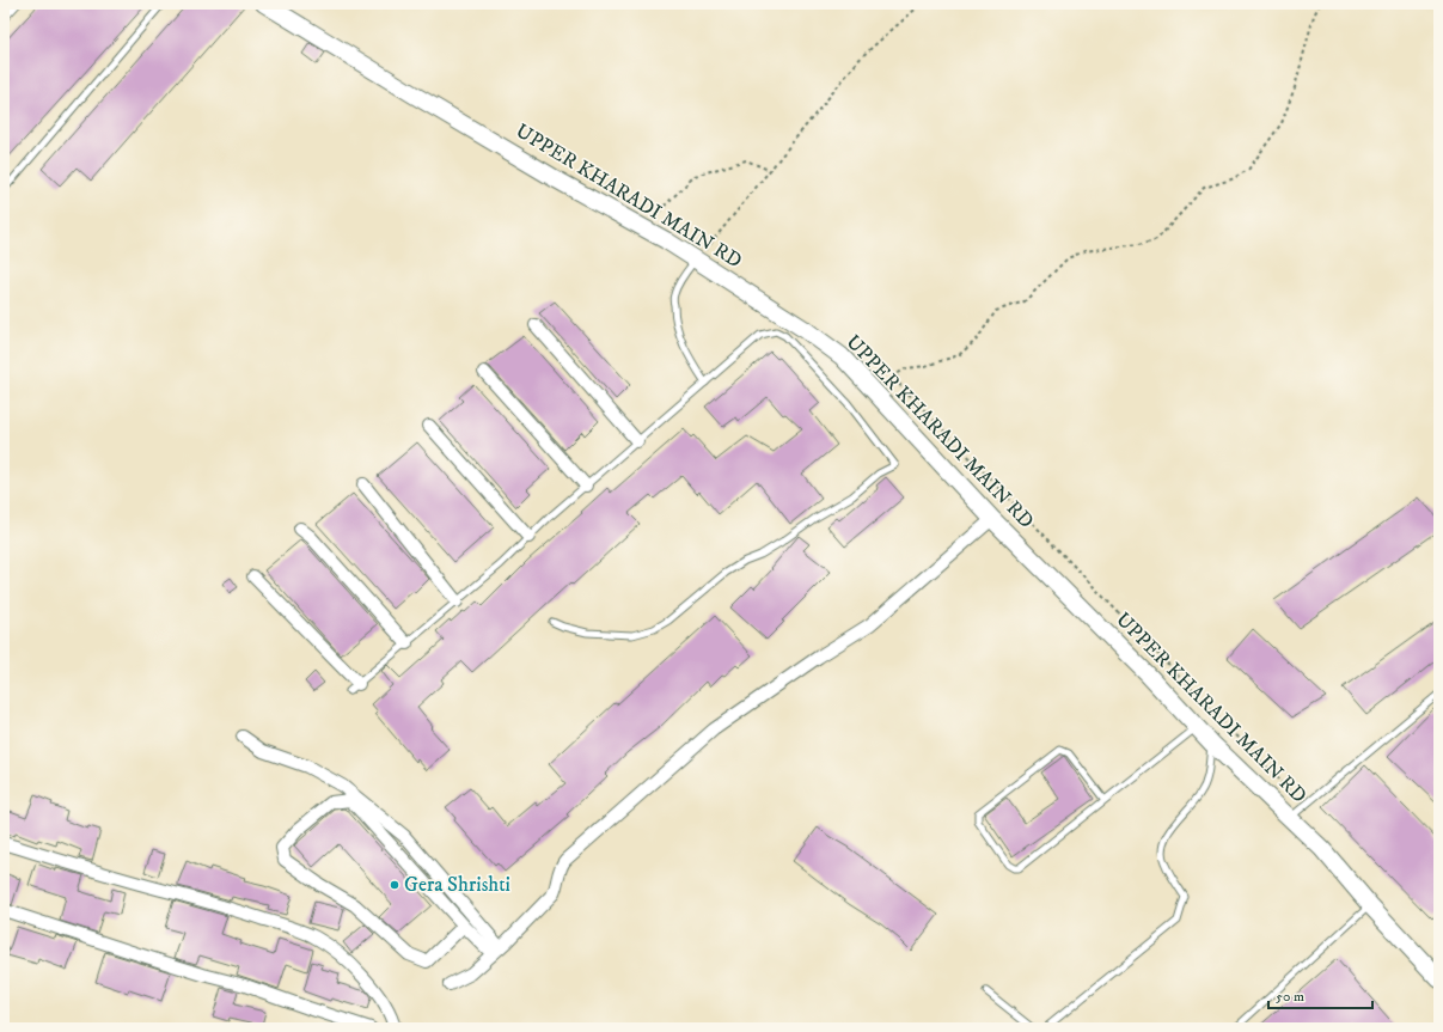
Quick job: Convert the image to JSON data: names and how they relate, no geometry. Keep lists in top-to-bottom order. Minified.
{"streets":{"street":["UPPER KHARADI MAIN RD"]},"places":["Gera Shrishti"],"scale_bar":"50 m"}
